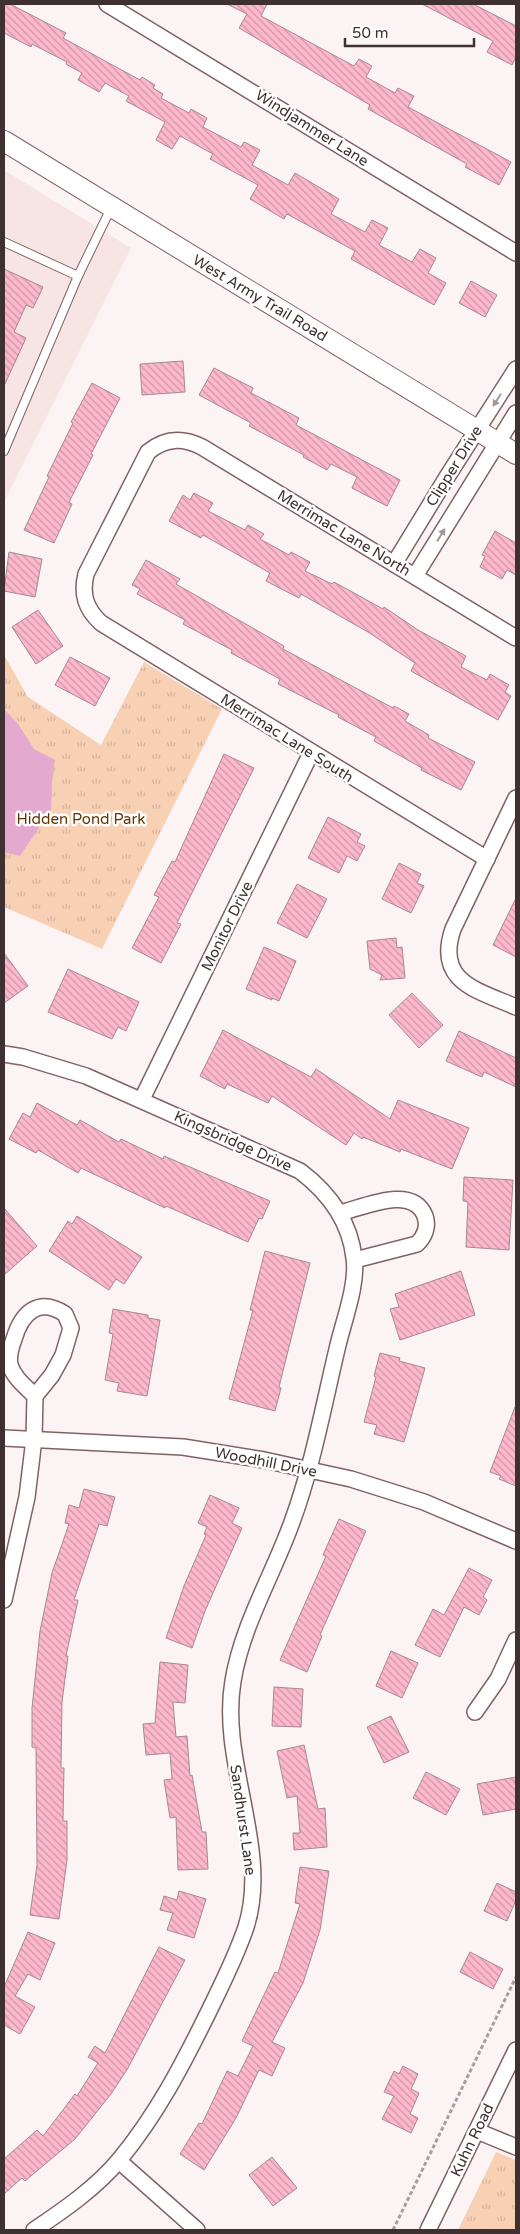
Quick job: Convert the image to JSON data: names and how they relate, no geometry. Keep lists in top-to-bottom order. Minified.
{"streets":{"main road":["West Army Trail Road"],"street":["Windjammer Lane","Clipper Drive","Merrimac Lane North","Merrimac Lane South","Monitor Drive","Kingsbridge Drive","Woodhill Drive","Sandhurst Lane","Kuhn Road"]},"crossings":[["West Army Trail Road","Clipper Drive"],["Clipper Drive","Merrimac Lane North"],["Merrimac Lane North","Merrimac Lane South"],["Merrimac Lane South","Monitor Drive"],["Monitor Drive","Kingsbridge Drive"],["Kingsbridge Drive","Woodhill Drive"],["Kingsbridge Drive","Sandhurst Lane"],["Woodhill Drive","Sandhurst Lane"]],"parks":["Hidden Pond Park"],"scale_bar":"50 m"}
